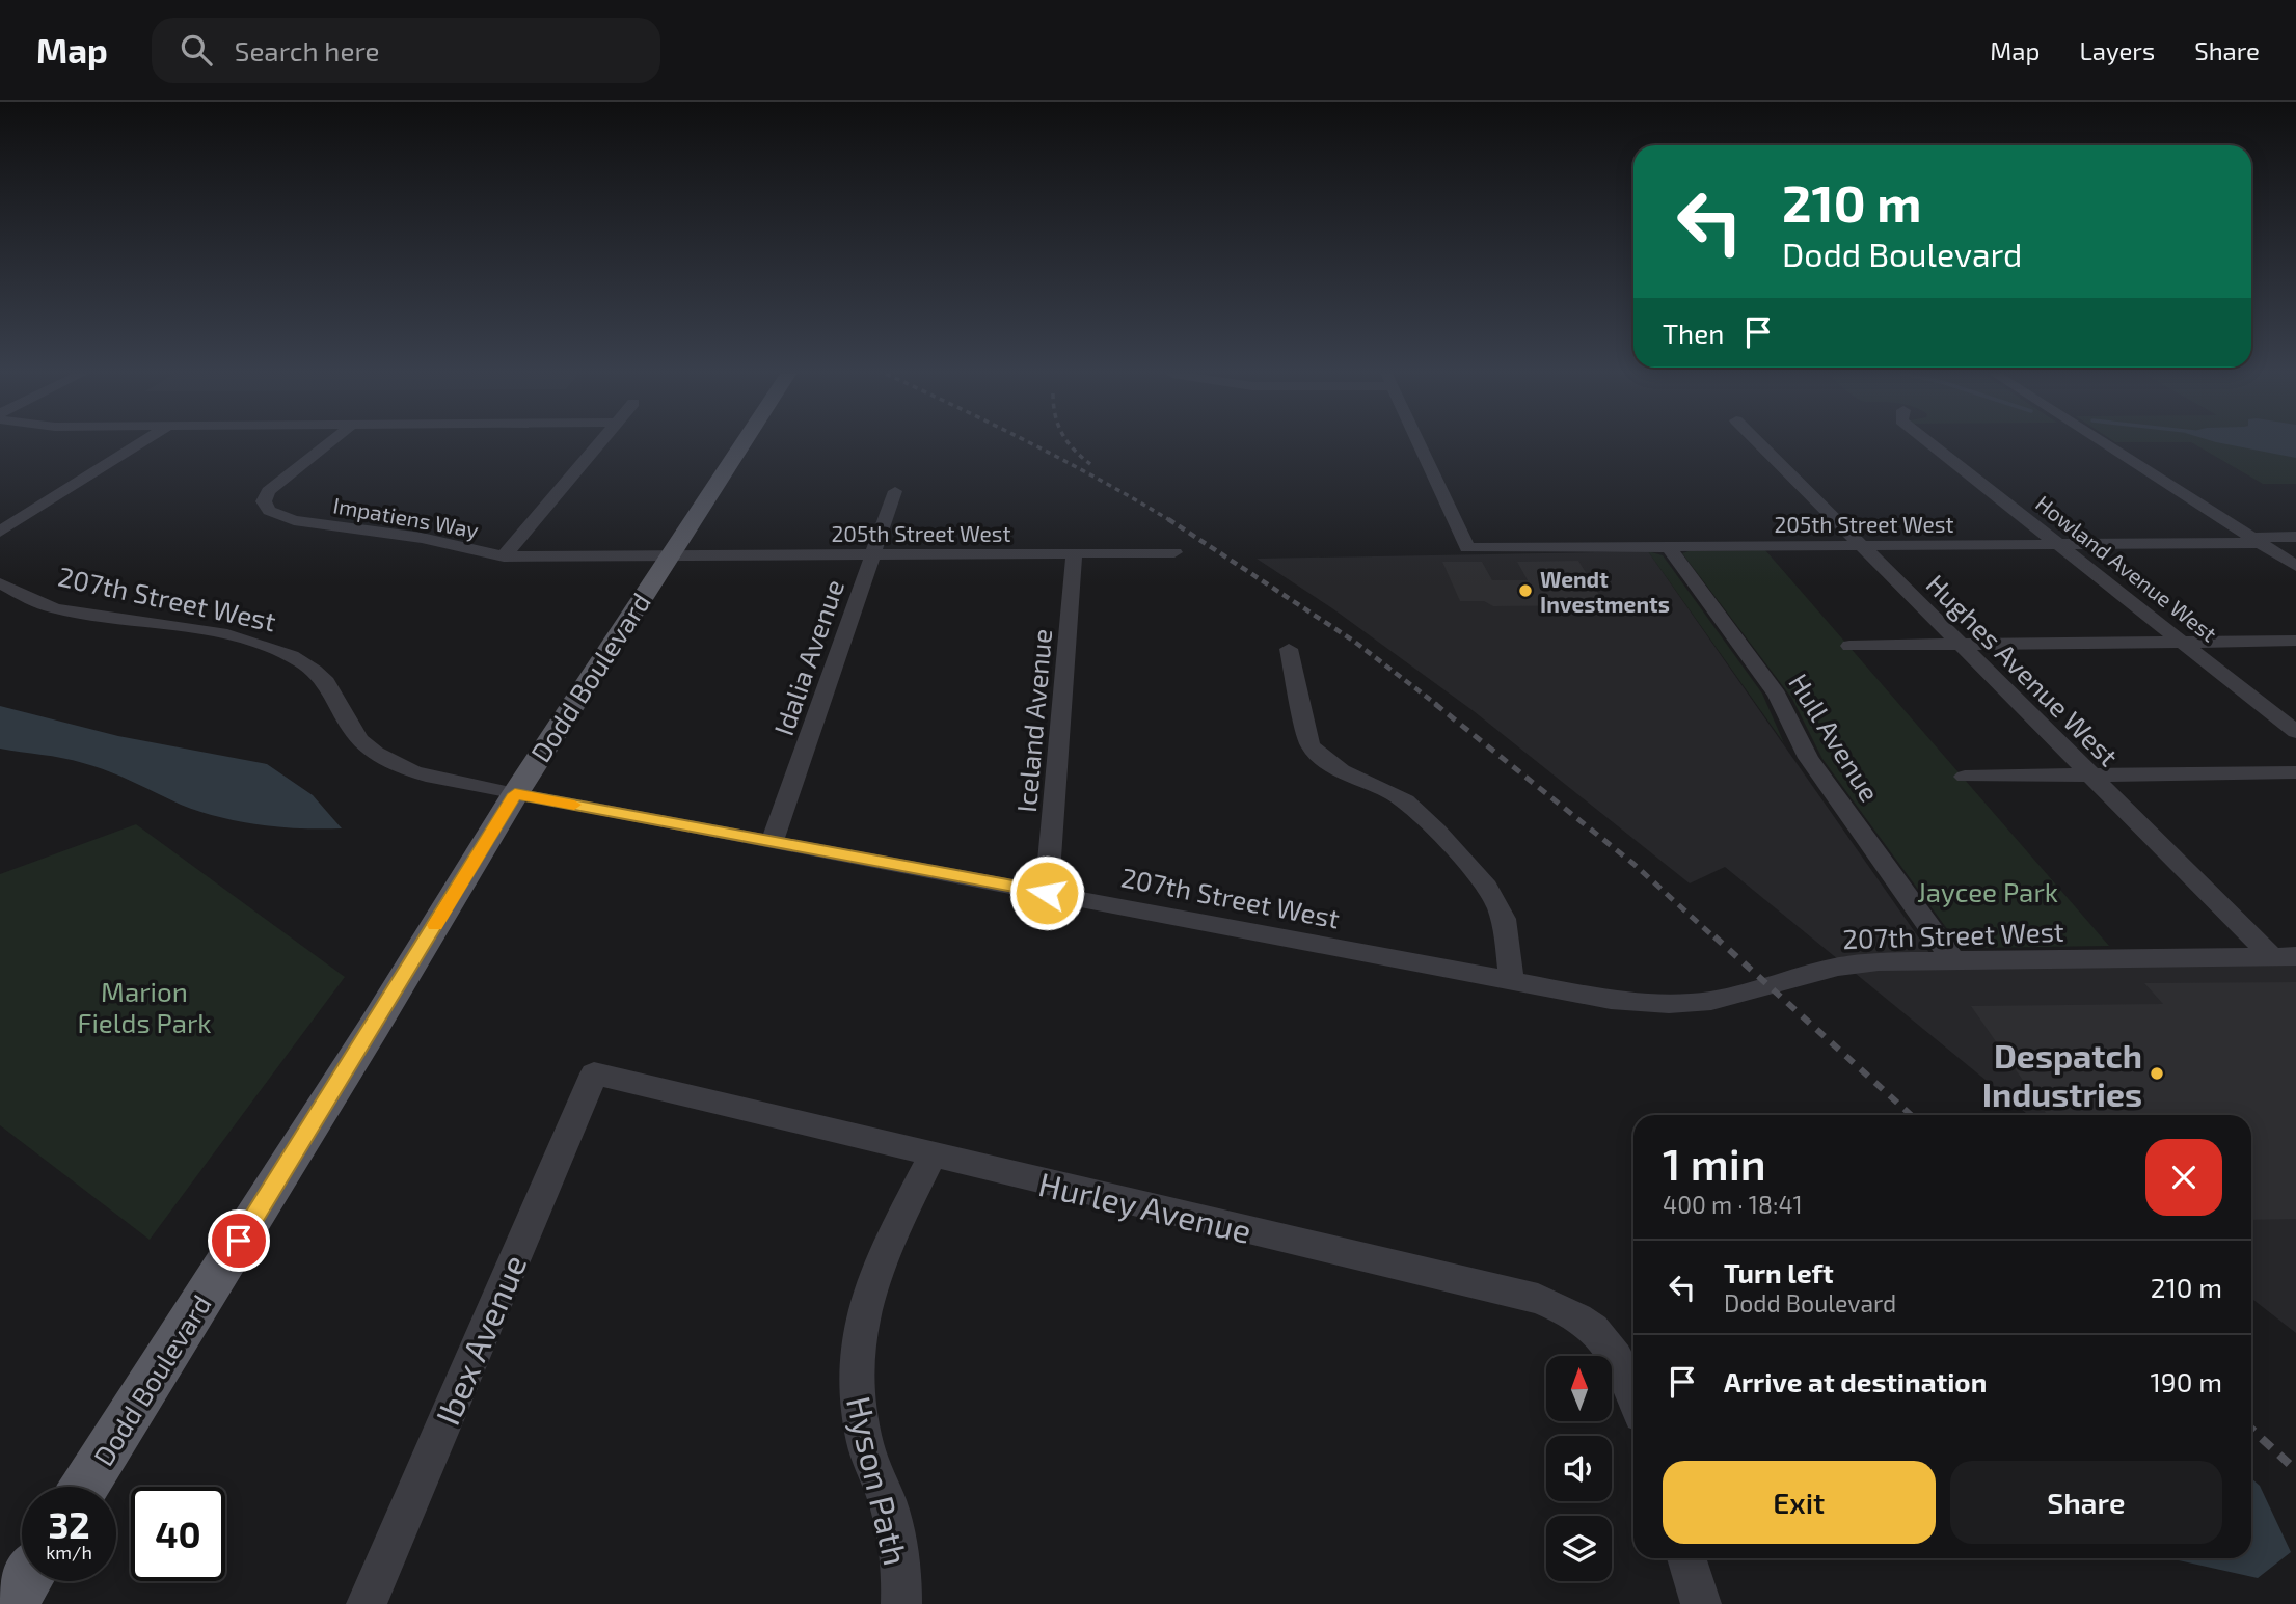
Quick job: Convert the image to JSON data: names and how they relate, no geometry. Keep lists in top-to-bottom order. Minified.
{"streets":{"main road":["Dodd Boulevard"],"street":["Impatiens Way","205th Street West","Howland Avenue West","207th Street West","Idalia Avenue","Hughes Avenue West","Iceland Avenue","Hull Avenue","Hurley Avenue","Ibex Avenue","Hyson Path"]},"crossings":[["Impatiens Way","205th Street West"],["Impatiens Way","Dodd Boulevard"],["205th Street West","Howland Avenue West"],["205th Street West","Idalia Avenue"],["205th Street West","Hughes Avenue West"],["205th Street West","Dodd Boulevard"],["205th Street West","Iceland Avenue"],["205th Street West","Hull Avenue"],["207th Street West","Idalia Avenue"],["207th Street West","Hughes Avenue West"],["207th Street West","Dodd Boulevard"],["207th Street West","Iceland Avenue"],["207th Street West","Hull Avenue"],["Hurley Avenue","Ibex Avenue"],["Hurley Avenue","Hyson Path"]],"parks":["Jaycee Park","Marion Fields Park"],"places":["Wendt Investments","Despatch Industries"],"north":"top","page":{"header":"Map","search":"Search here","nav":["Map","Layers","Share"],"turn":["210 m","Dodd Boulevard"],"then":"Then","heading":["1 min","400 m · 18:41"],"list":[{"name":"Turn left","note":"Dodd Boulevard","value":"210 m"},{"name":"Arrive at destination","value":"190 m"}],"buttons":["Exit","Share"],"speed":"32 km/h","limit":"40"}}
